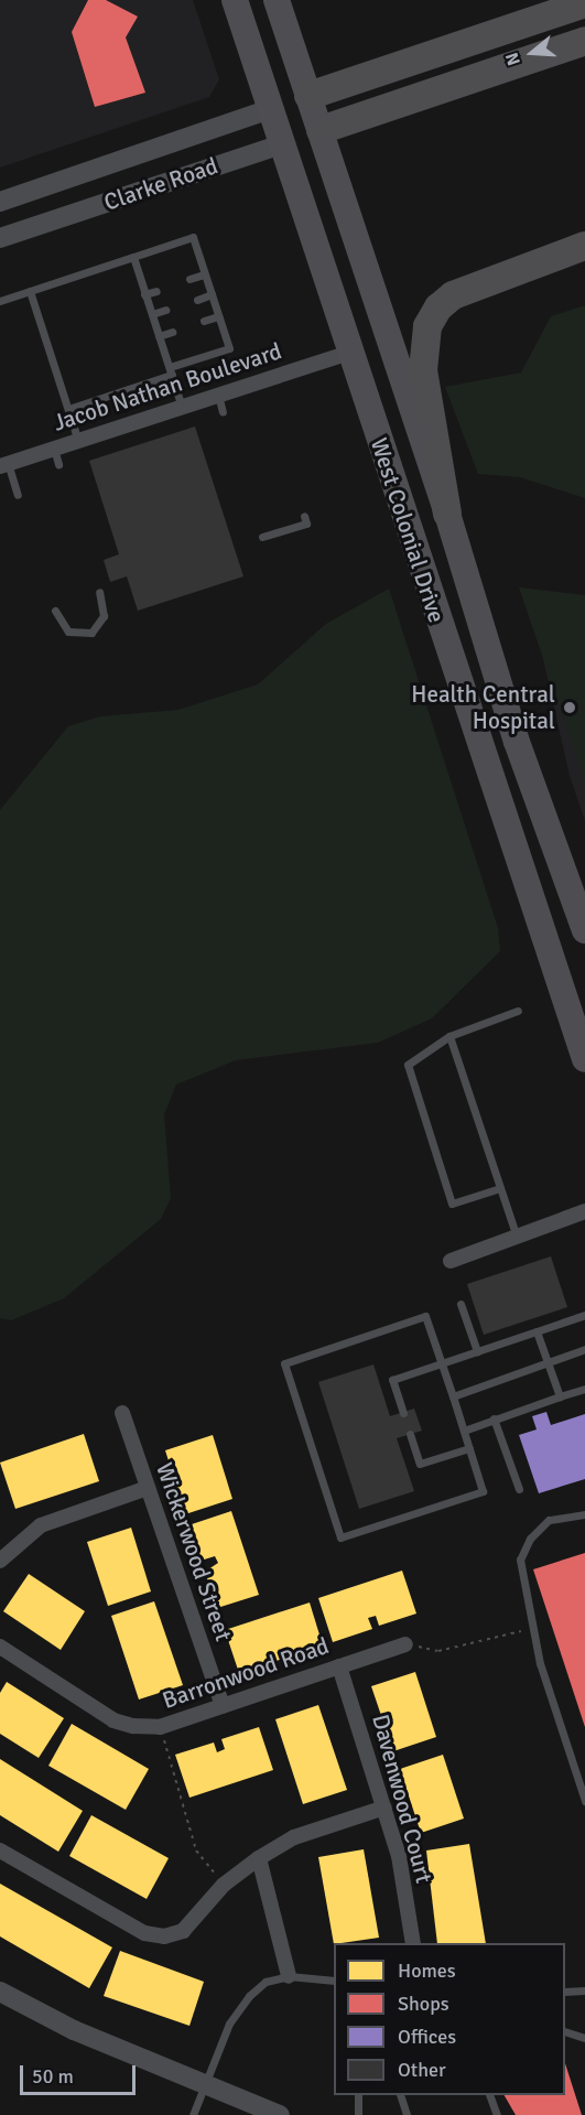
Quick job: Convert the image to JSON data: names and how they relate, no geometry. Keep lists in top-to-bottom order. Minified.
{"streets":{"highway":["Clarke Road","West Colonial Drive"],"street":["Jacob Nathan Boulevard","Wickerwood Street","Barronwood Road","Davenwood Court"]},"crossings":[["Clarke Road","West Colonial Drive"],["Jacob Nathan Boulevard","West Colonial Drive"],["Wickerwood Street","Barronwood Road"],["Barronwood Road","Davenwood Court"]],"places":["Health Central Hospital"],"legend":["Homes","Shops","Offices","Other"],"scale_bar":"50 m","north":"left"}
